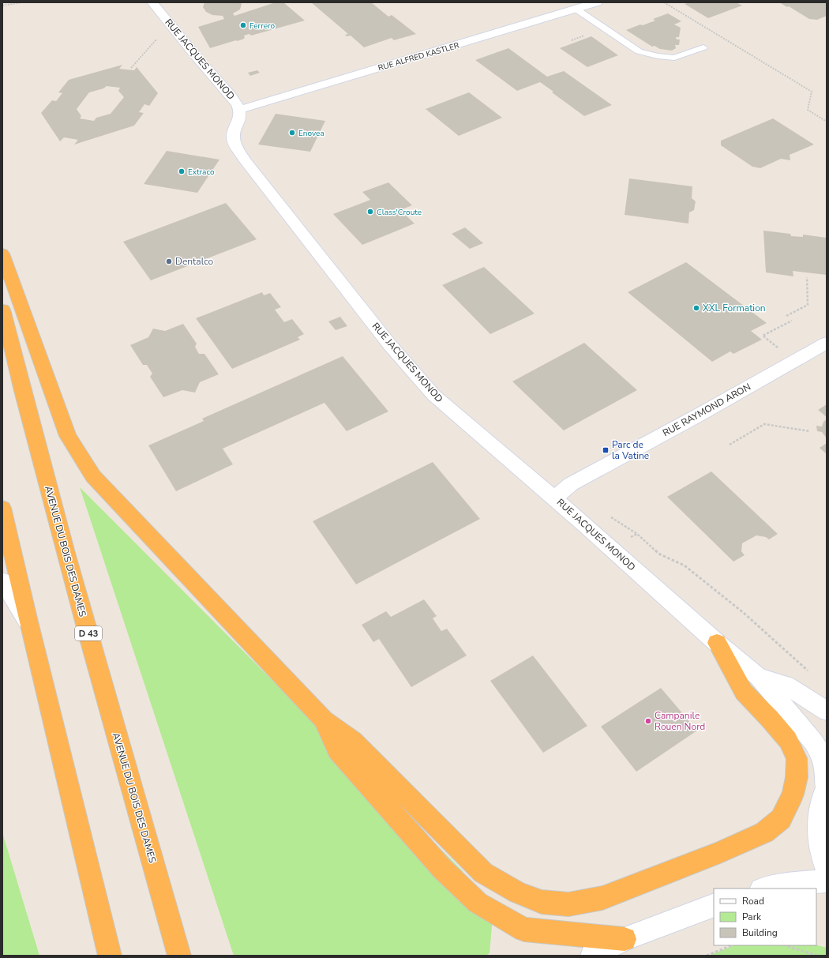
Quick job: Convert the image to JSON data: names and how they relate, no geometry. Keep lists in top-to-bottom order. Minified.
{"streets":{"highway":["AVENUE DU BOIS DES DAMES","D 43"],"street":["RUE ALFRED KASTLER","RUE JACQUES MONOD","RUE RAYMOND ARON"]},"crossings":[["RUE ALFRED KASTLER","RUE JACQUES MONOD"],["RUE JACQUES MONOD","RUE RAYMOND ARON"]],"places":{"other":["Ferrero","Enovea","Extraco","Class'Croute","Dentalco","XXL Formation","Campanile Rouen Nord"],"transit":["Parc de la Vatine"]},"legend":["Road","Park","Building"]}
